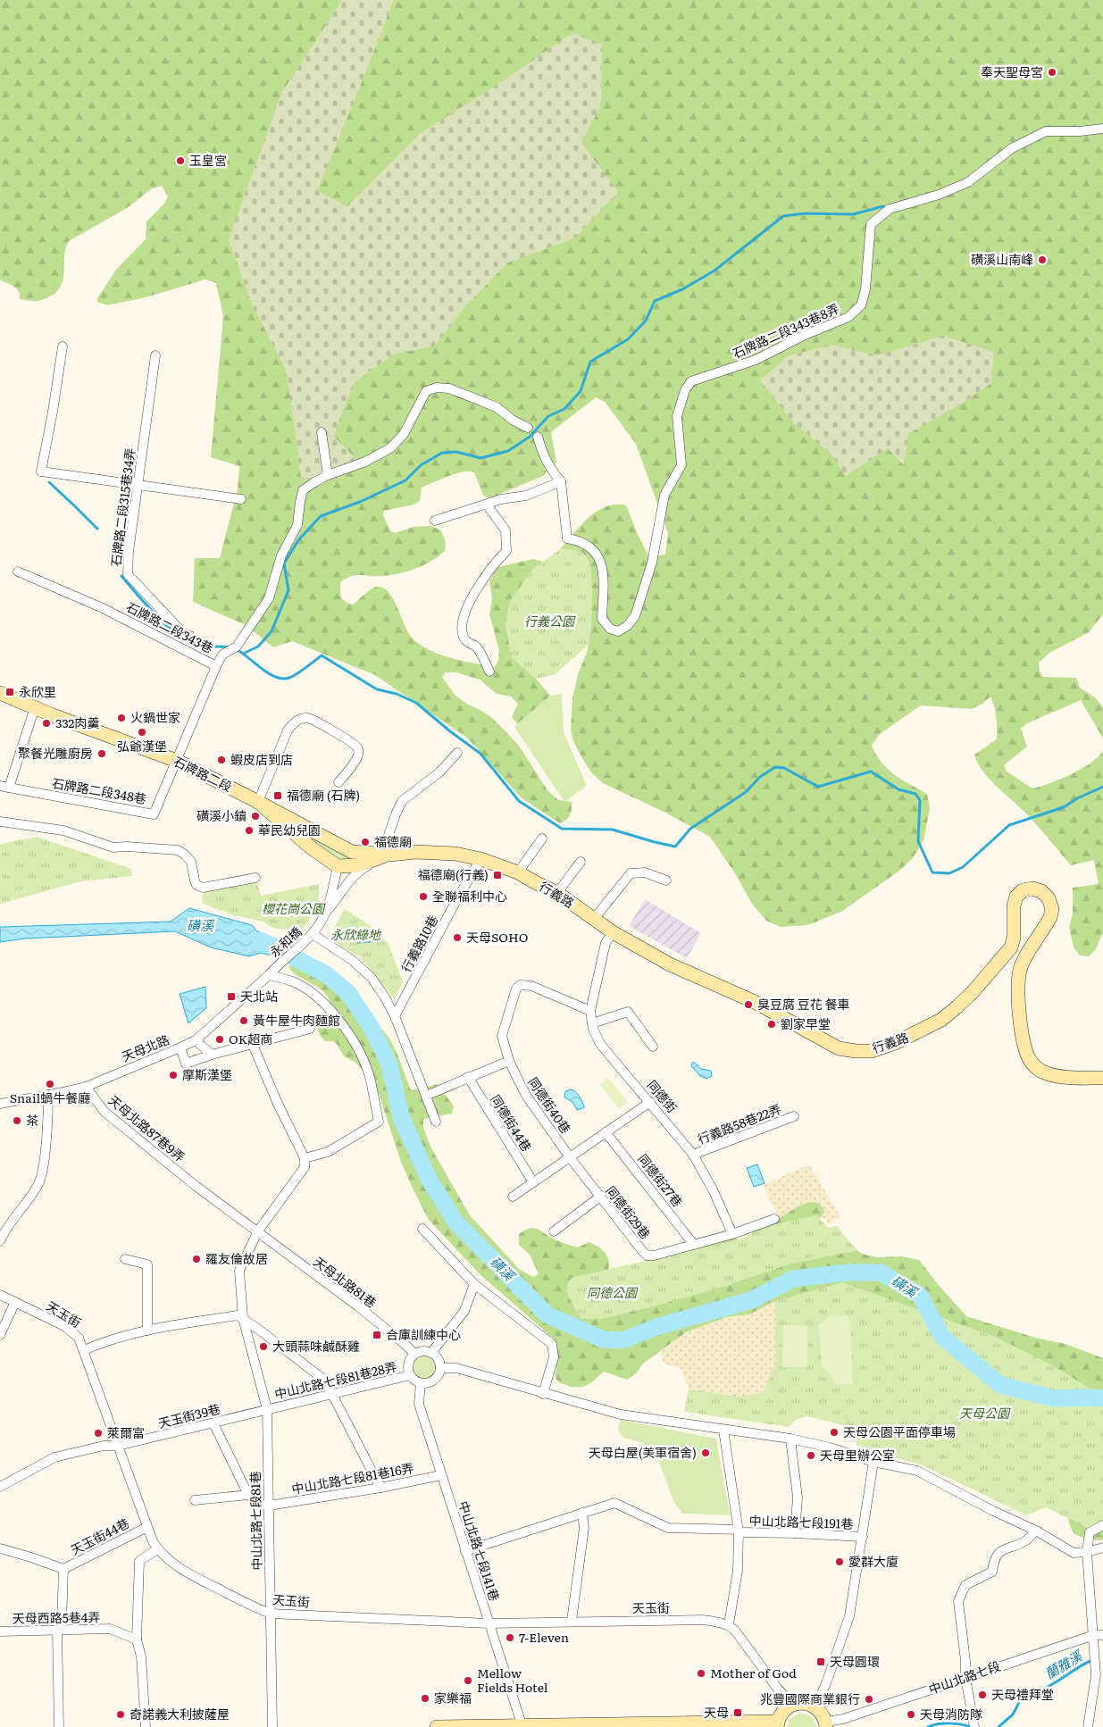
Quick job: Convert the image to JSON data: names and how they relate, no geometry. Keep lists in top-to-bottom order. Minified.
{"streets":{"street":["石牌路二段343巷8弄","石牌路二段315巷34弄","石牌路二段343巷","石牌路二段","石牌路二段348巷","行義路","永和橋","行義路10巷","天母北路","同德街","同德街40巷","同德街44巷","行義路58巷22弄","天母北路87巷9弄","同德街27巷","同德街29巷","天母北路81巷","天玉街","中山北路七段81巷28弄","天玉街39巷","中山北路七段81巷16弄","中山北路七段81巷","中山北路七段191巷","天玉街44巷","中山北路七段141巷","天母西路5巷4弄","中山北路七段"]},"crossings":[["石牌路二段343巷","石牌路二段"],["石牌路二段343巷","石牌路二段348巷"],["石牌路二段","石牌路二段348巷"],["行義路","行義路10巷"],["行義路","同德街"],["永和橋","天母北路"],["天母北路","天母北路87巷9弄"],["同德街","同德街40巷"],["同德街","行義路58巷22弄"],["同德街","同德街29巷"],["同德街40巷","同德街29巷"],["天母北路87巷9弄","天母北路81巷"],["天母北路87巷9弄","中山北路七段81巷"],["同德街27巷","同德街29巷"],["天母北路81巷","中山北路七段81巷28弄"],["天母北路81巷","中山北路七段81巷"],["天母北路81巷","中山北路七段141巷"],["天玉街","天玉街39巷"],["天玉街","中山北路七段81巷"],["天玉街","天玉街44巷"],["天玉街","中山北路七段141巷"],["中山北路七段81巷28弄","天玉街39巷"],["中山北路七段81巷28弄","中山北路七段81巷"],["中山北路七段81巷28弄","中山北路七段141巷"],["天玉街39巷","中山北路七段81巷"],["中山北路七段81巷16弄","中山北路七段81巷"],["中山北路七段81巷16弄","中山北路七段141巷"],["中山北路七段191巷","中山北路七段141巷"]],"water":["磺溪","蘭雅溪"],"parks":["行義公園","櫻花崗公園","永欣綠地","同德公園","天母公園"],"places":{"other":["奉天聖母宮","玉皇宮","磺溪山南峰","火鍋世家","332肉羹","弘爺漢堡","聚餐光雕廚房","蝦皮店到店","磺溪小鎮","華民幼兒園","福德廟","全聯福利中心","天母SOHO","臭豆腐 豆花 餐車","黃牛屋牛肉麵館","劉家早堂","OK超商","摩斯漢堡","Snail蝸牛餐廳","茶","羅友倫故居","大頭蒜味鹹酥雞","天母公園平面停車場","萊爾富","天母白屋(美軍宿舍)","天母里辦公室","愛群大廈","7-Eleven","Mother of God","Mellow Fields Hotel","天母禮拜堂","家樂福","兆豐國際商業銀行","奇諾義大利披薩屋","天母消防隊"],"transit":["永欣里","福德廟 (石牌)","福德廟(行義)","天北站","合庫訓練中心","天母圓環","天母"]}}
